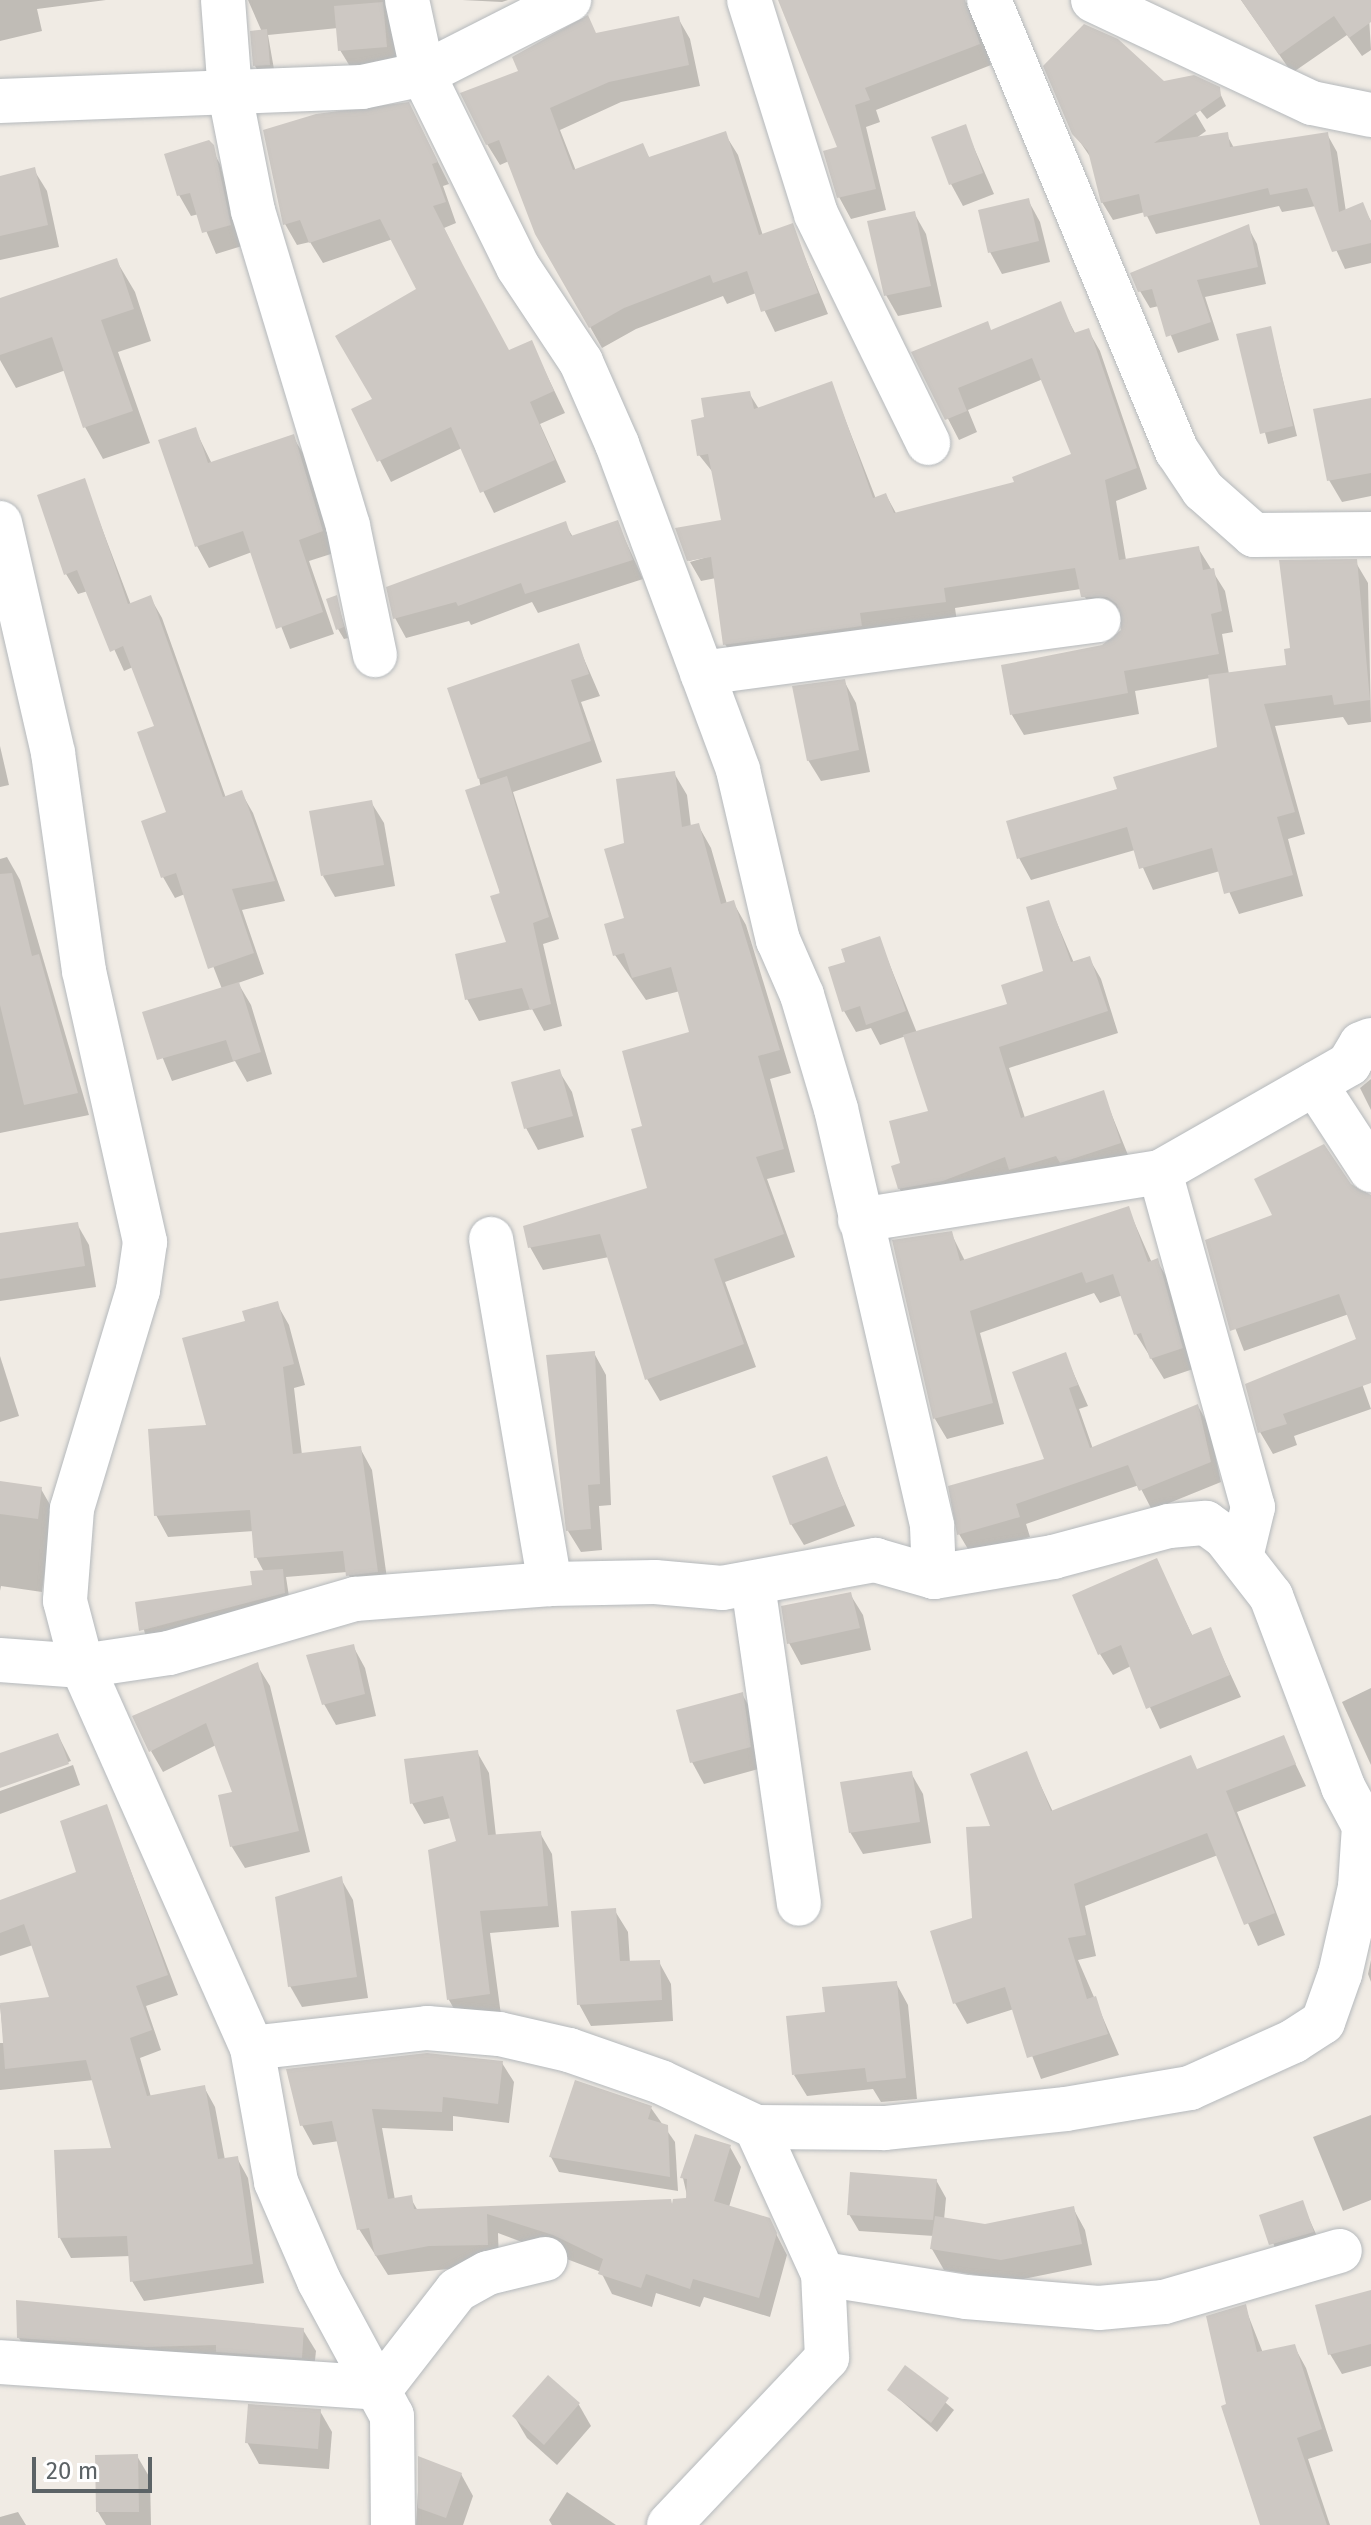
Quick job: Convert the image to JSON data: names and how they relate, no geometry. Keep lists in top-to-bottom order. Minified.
{"scale_bar":"20 m"}
